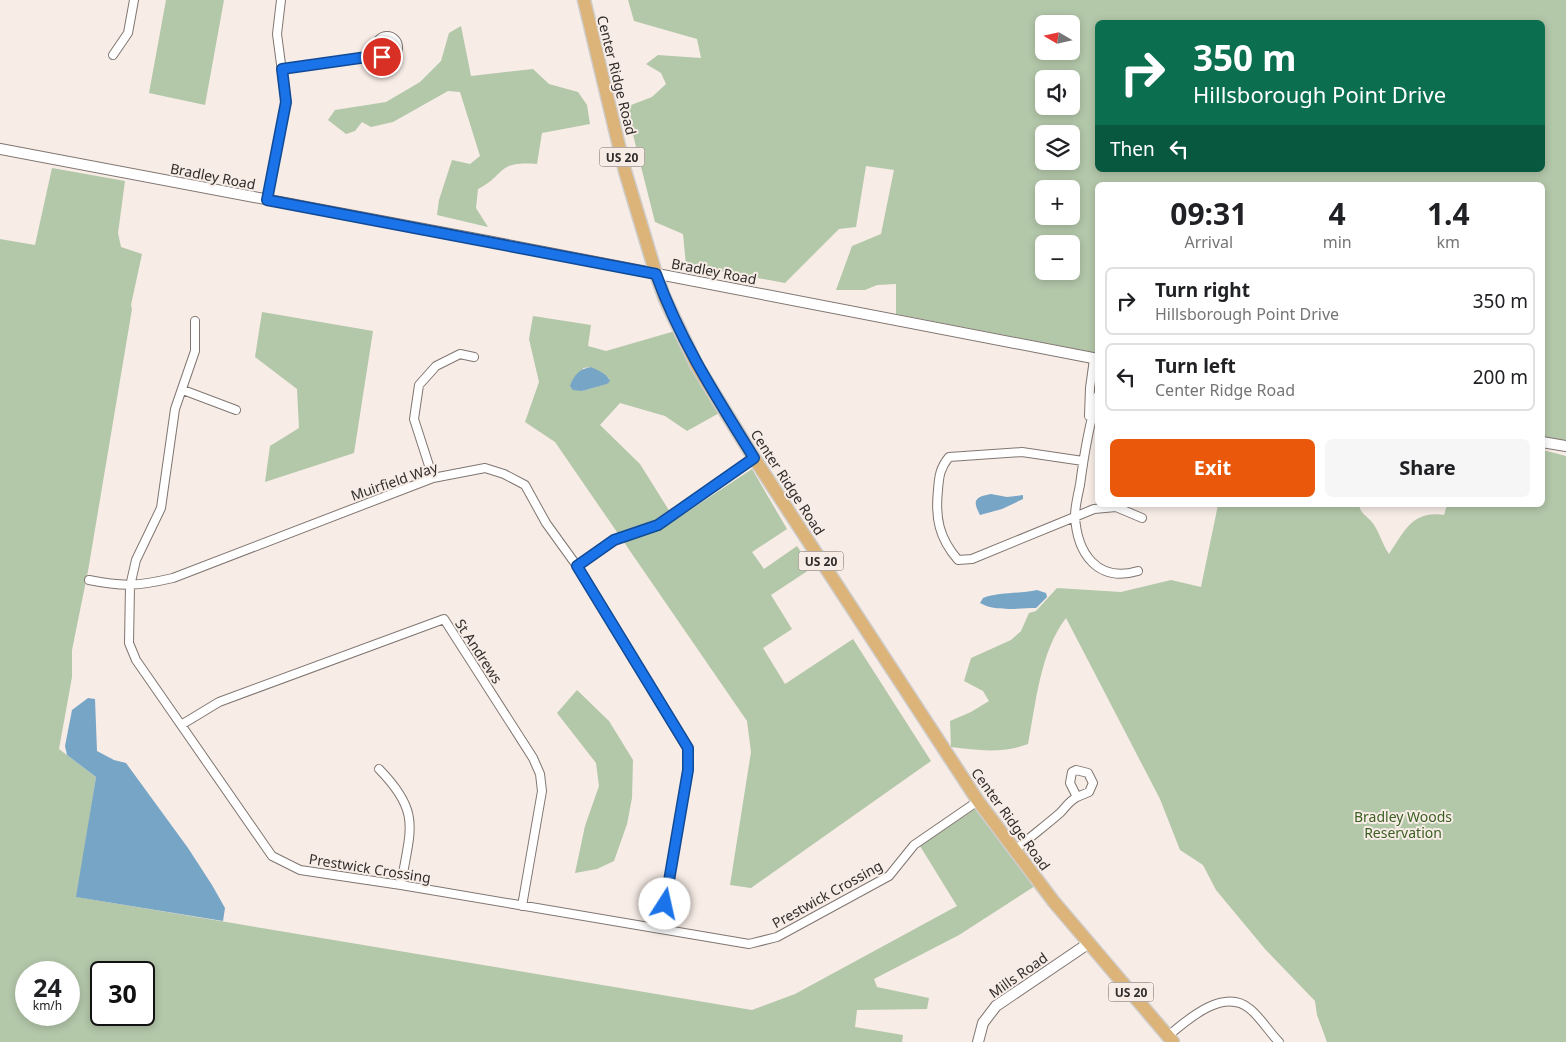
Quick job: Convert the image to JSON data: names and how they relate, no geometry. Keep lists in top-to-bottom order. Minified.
{"streets":{"main road":["Center Ridge Road","US 20"],"street":["Bradley Road","Muirfield Way","St Andrews","Prestwick Crossing","Mills Road"]},"crossings":[["Center Ridge Road","Bradley Road"],["Center Ridge Road","Prestwick Crossing"],["Center Ridge Road","Mills Road"],["Muirfield Way","Prestwick Crossing"],["St Andrews","Prestwick Crossing"]],"parks":["Bradley Woods Reservation"],"north":"left","page":{"map_buttons":["+","−"],"turn":["350 m","Hillsborough Point Drive"],"then":"Then","eta":["09:31","Arrival","4","min","1.4","km"],"list":[{"name":"Turn right","note":"Hillsborough Point Drive","value":"350 m"},{"name":"Turn left","note":"Center Ridge Road","value":"200 m"}],"buttons":["Exit","Share"],"speed":"24 km/h","limit":"30"}}
